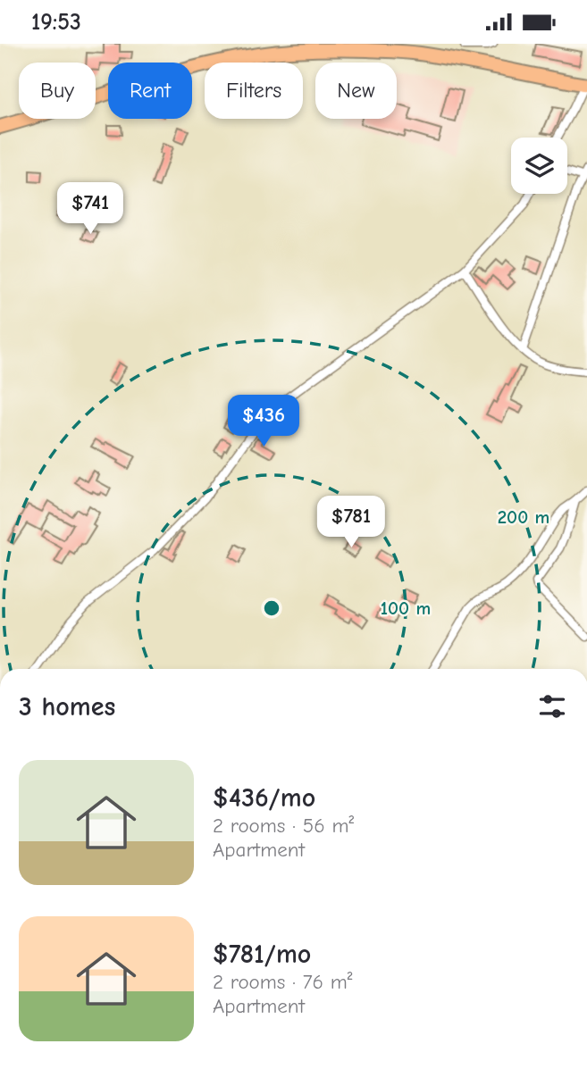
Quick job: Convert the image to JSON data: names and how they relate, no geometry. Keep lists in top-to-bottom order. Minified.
{"page":{"status":"19:53","chip":["Buy","Rent","Filters","New"],"price":["$741","$436","$781"],"heading":"3 homes","list":[{"name":"$436/mo","note":"2 rooms · 56 m² · Apartment"},{"name":"$781/mo","note":"2 rooms · 76 m² · Apartment"}]},"rings":["200 m","100 m"]}
